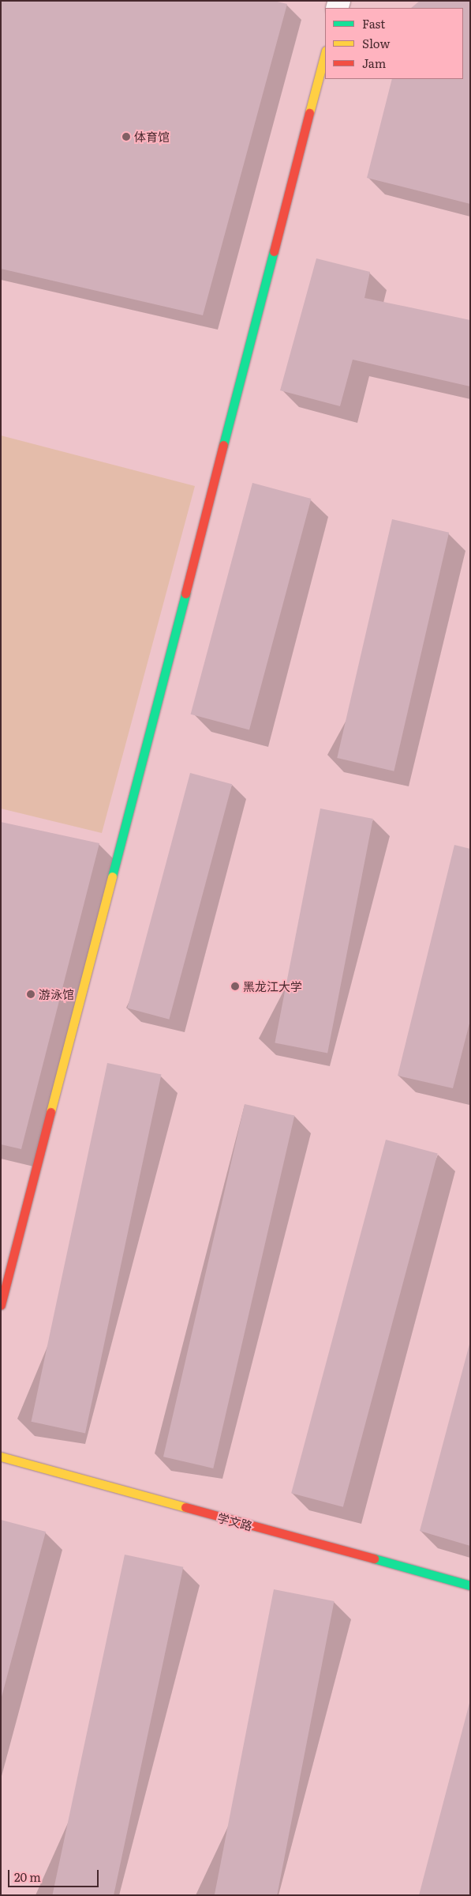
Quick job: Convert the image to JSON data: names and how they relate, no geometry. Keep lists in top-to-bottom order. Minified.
{"streets":{"street":["学文路"]},"places":["体育馆","黑龙江大学","游泳馆"],"legend":["Fast","Slow","Jam"],"scale_bar":"20 m"}
